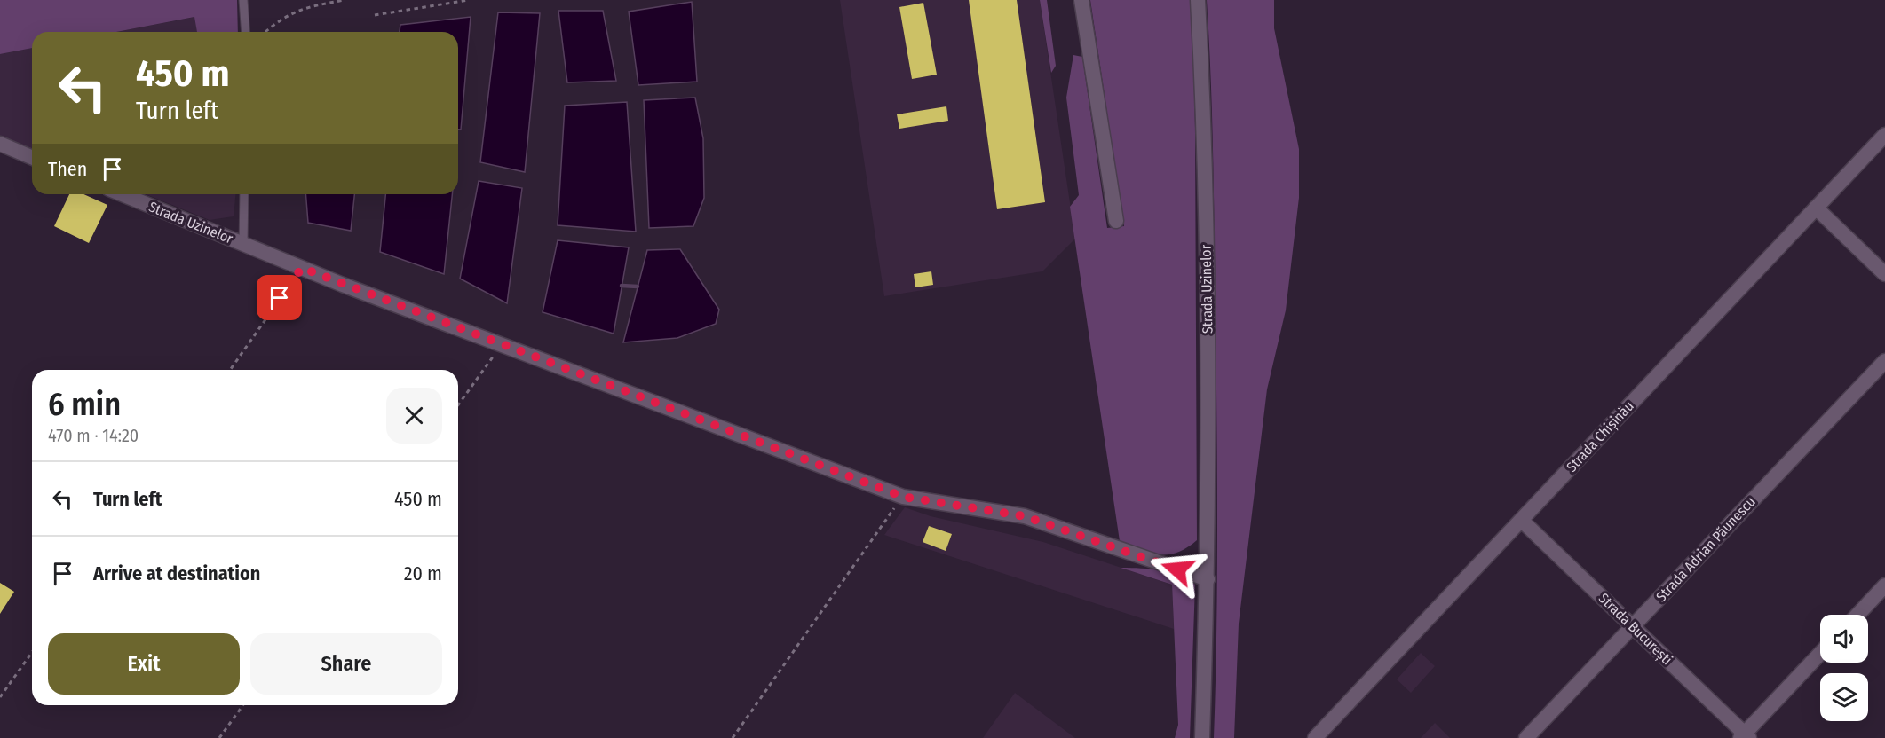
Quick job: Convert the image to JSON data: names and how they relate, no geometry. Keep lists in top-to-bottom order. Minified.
{"streets":{"street":["Strada Uzinelor","Strada Chișinău","Strada Adrian Păunescu","Strada București"]},"crossings":[["Strada Chișinău","Strada București"],["Strada Adrian Păunescu","Strada București"]],"page":{"turn":["450 m","Turn left"],"then":"Then","heading":["6 min","470 m · 14:20"],"list":[{"name":"Turn left","value":"450 m"},{"name":"Arrive at destination","value":"20 m"}],"buttons":["Exit","Share"]}}
